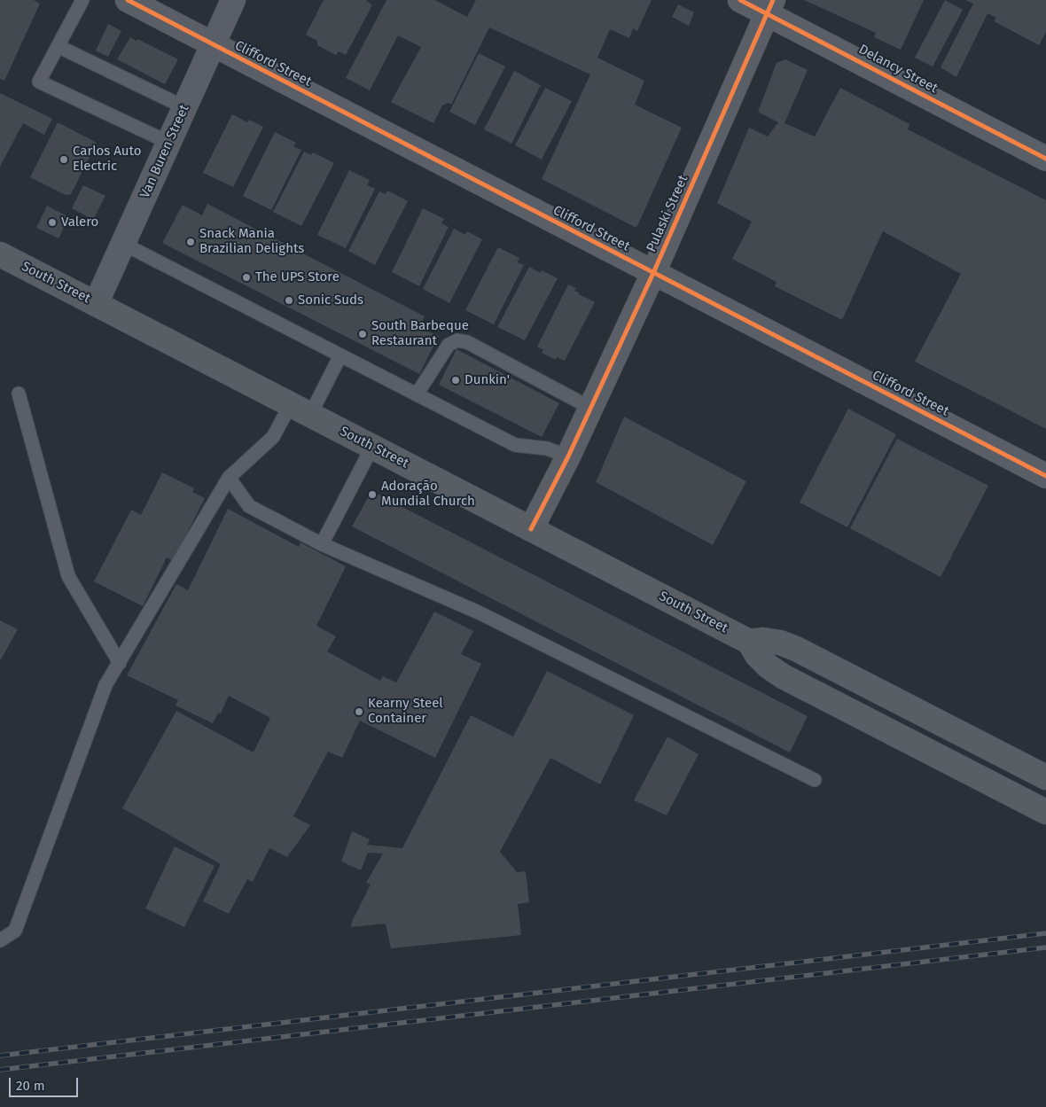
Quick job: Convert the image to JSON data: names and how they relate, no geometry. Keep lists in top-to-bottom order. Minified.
{"streets":{"main road":["South Street"],"street":["Clifford Street","Delancy Street","Van Buren Street","Pulaski Street"]},"crossings":[["Clifford Street","Van Buren Street"],["Clifford Street","Pulaski Street"],["Delancy Street","Pulaski Street"],["Van Buren Street","South Street"],["Pulaski Street","South Street"]],"places":["Carlos Auto Electric","Valero","Snack Mania Brazilian Delights","The UPS Store","Sonic Suds","South Barbeque Restaurant","Dunkin'","Adoração Mundial Church","Kearny Steel Container"],"scale_bar":"20 m"}
